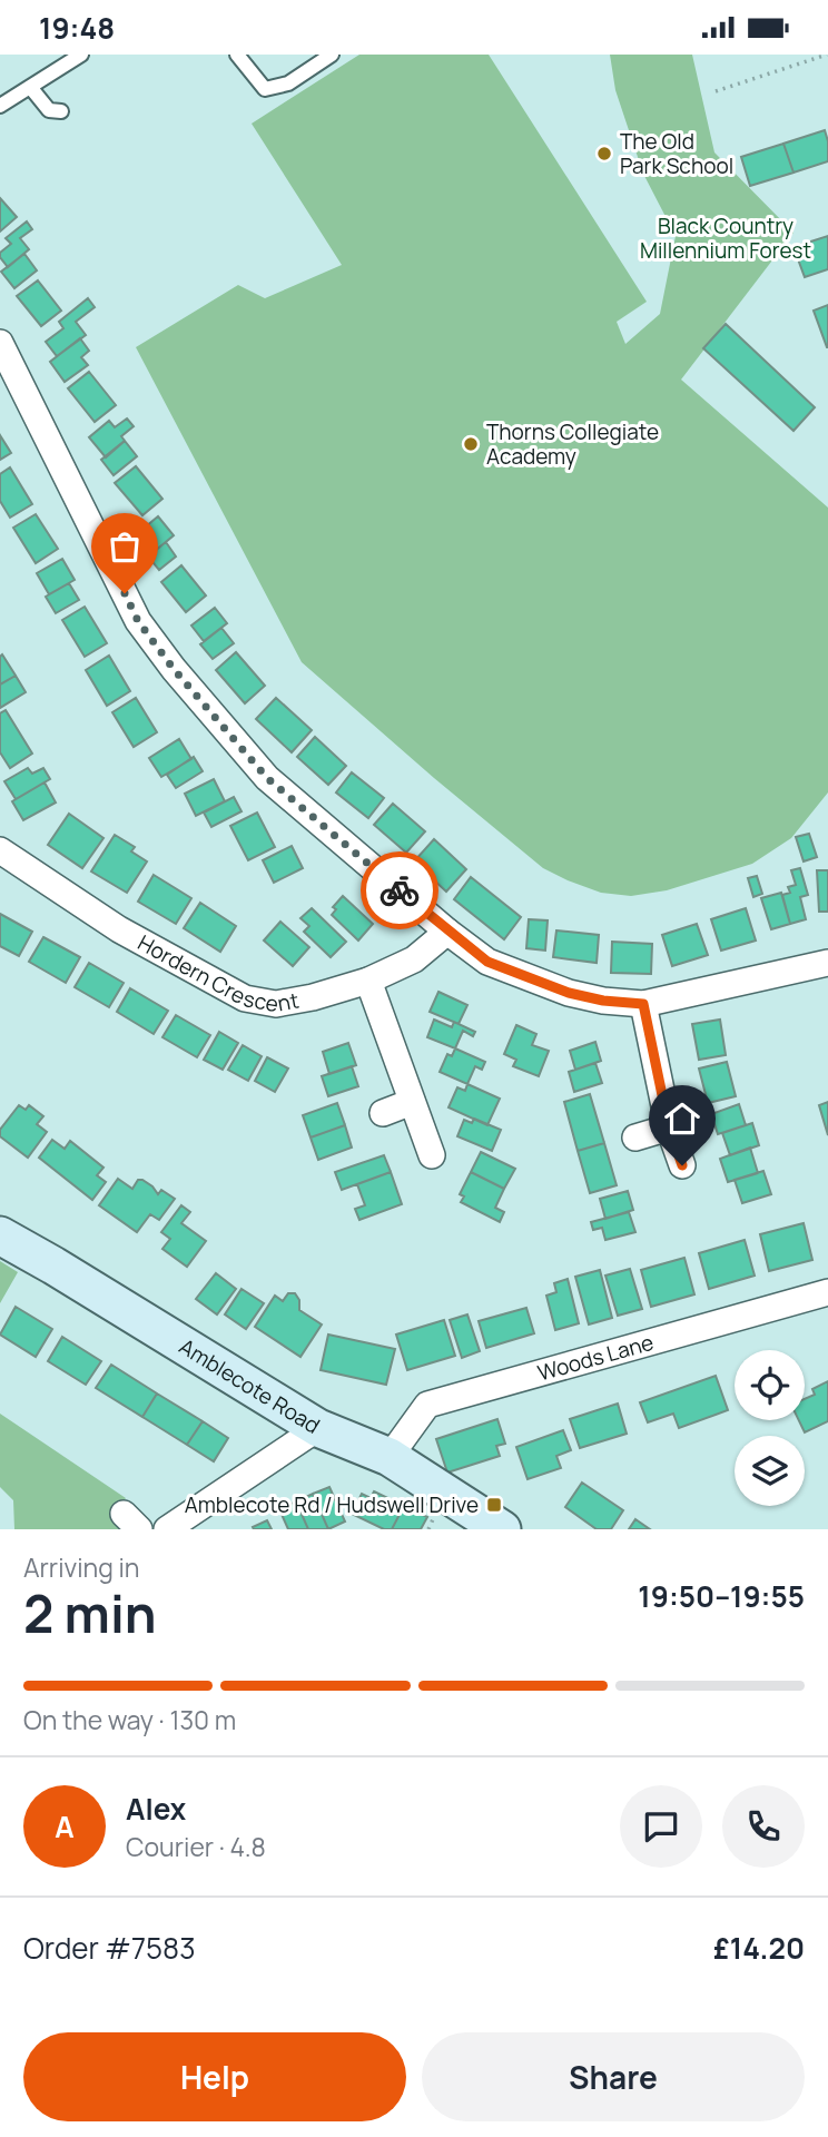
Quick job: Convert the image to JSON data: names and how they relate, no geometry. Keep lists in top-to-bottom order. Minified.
{"streets":{"street":["Hordern Crescent","Woods Lane","Amblecote Road"]},"crossings":[["Woods Lane","Amblecote Road"]],"parks":["Black Country Millennium Forest"],"places":{"other":["The Old Park School","Thorns Collegiate Academy"],"transit":["Amblecote Rd / Hudswell Drive"]},"page":{"status":"19:48","heading":["2 min","Arriving in","19:50–19:55"],"panel":["Alex","Courier · 4.8","Order #7583","£14.20"],"bar":"On the way · 130 m","round":"A","buttons":["Help","Share"]}}
